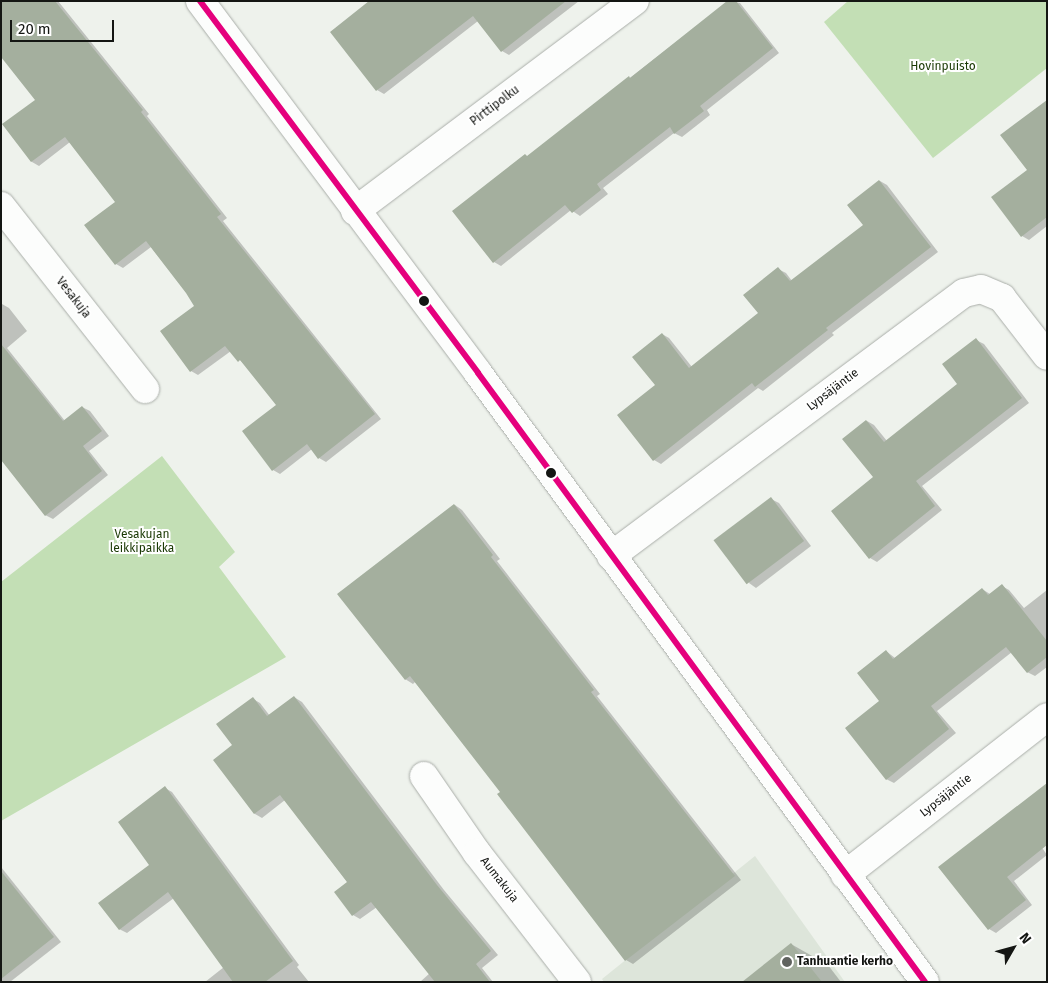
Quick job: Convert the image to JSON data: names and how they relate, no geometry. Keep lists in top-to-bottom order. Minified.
{"streets":{"street":["Pirttipolku","Vesakuja","Lypsäjäntie","Aumakuja"]},"parks":["Hovinpuisto","Vesakujan leikkipaikka"],"places":["Tanhuantie kerho"],"scale_bar":"20 m","north":"top right"}
